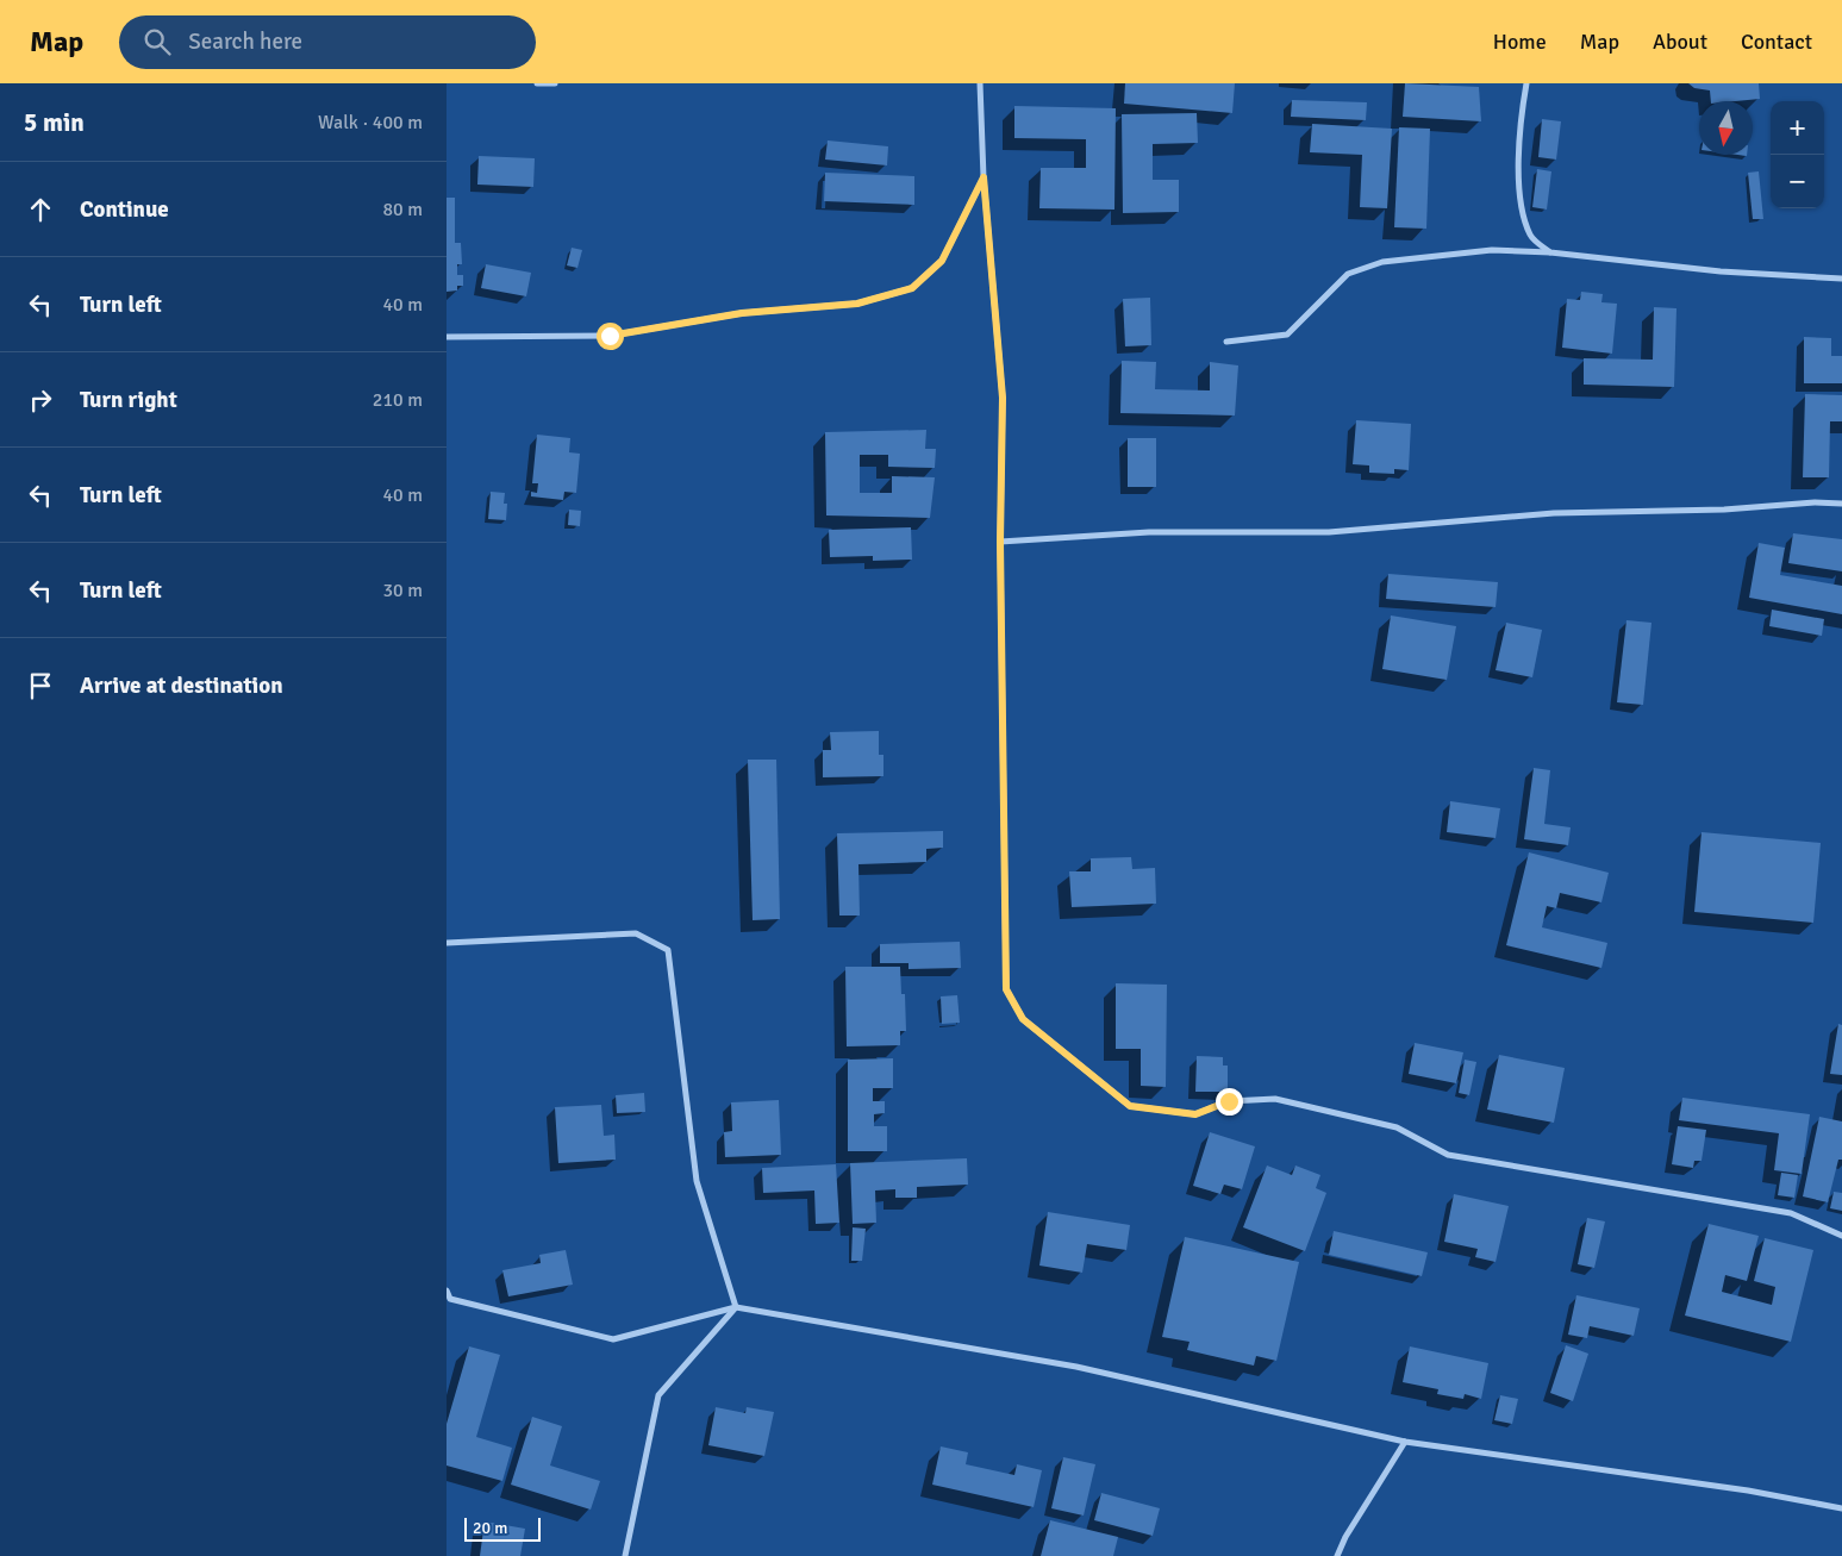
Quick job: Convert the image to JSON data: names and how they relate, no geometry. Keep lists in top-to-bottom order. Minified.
{"scale_bar":"20 m","north":"bottom","page":{"header":"Map","search":"Search here","nav":["Home","Map","About","Contact"],"heading":["5 min","Walk · 400 m"],"map_buttons":["+","−"],"list":[["Continue","80 m"],["Turn left","40 m"],["Turn right","210 m"],["Turn left","40 m"],["Turn left","30 m"],"Arrive at destination"],"scale":"20 m"}}
